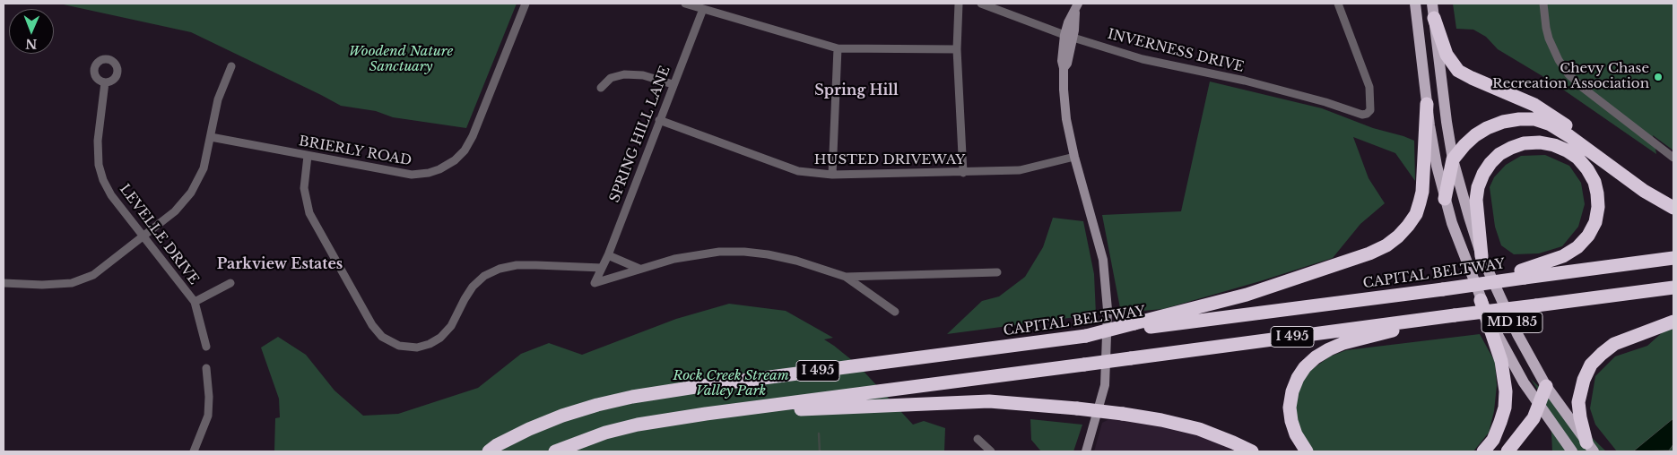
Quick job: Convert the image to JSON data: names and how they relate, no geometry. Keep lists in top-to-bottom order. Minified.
{"streets":{"highway":["CAPITAL BELTWAY","I 495"],"main road":["MD 185"],"street":["INVERNESS DRIVE","SPRING HILL LANE","BRIERLY ROAD","HUSTED DRIVEWAY","LEVELLE DRIVE"]},"crossings":[["SPRING HILL LANE","HUSTED DRIVEWAY"]],"districts":["Spring Hill","Parkview Estates"],"parks":["Woodend Nature Sanctuary","Rock Creek Stream Valley Park"],"places":["Chevy Chase Recreation Association"],"north":"bottom"}
